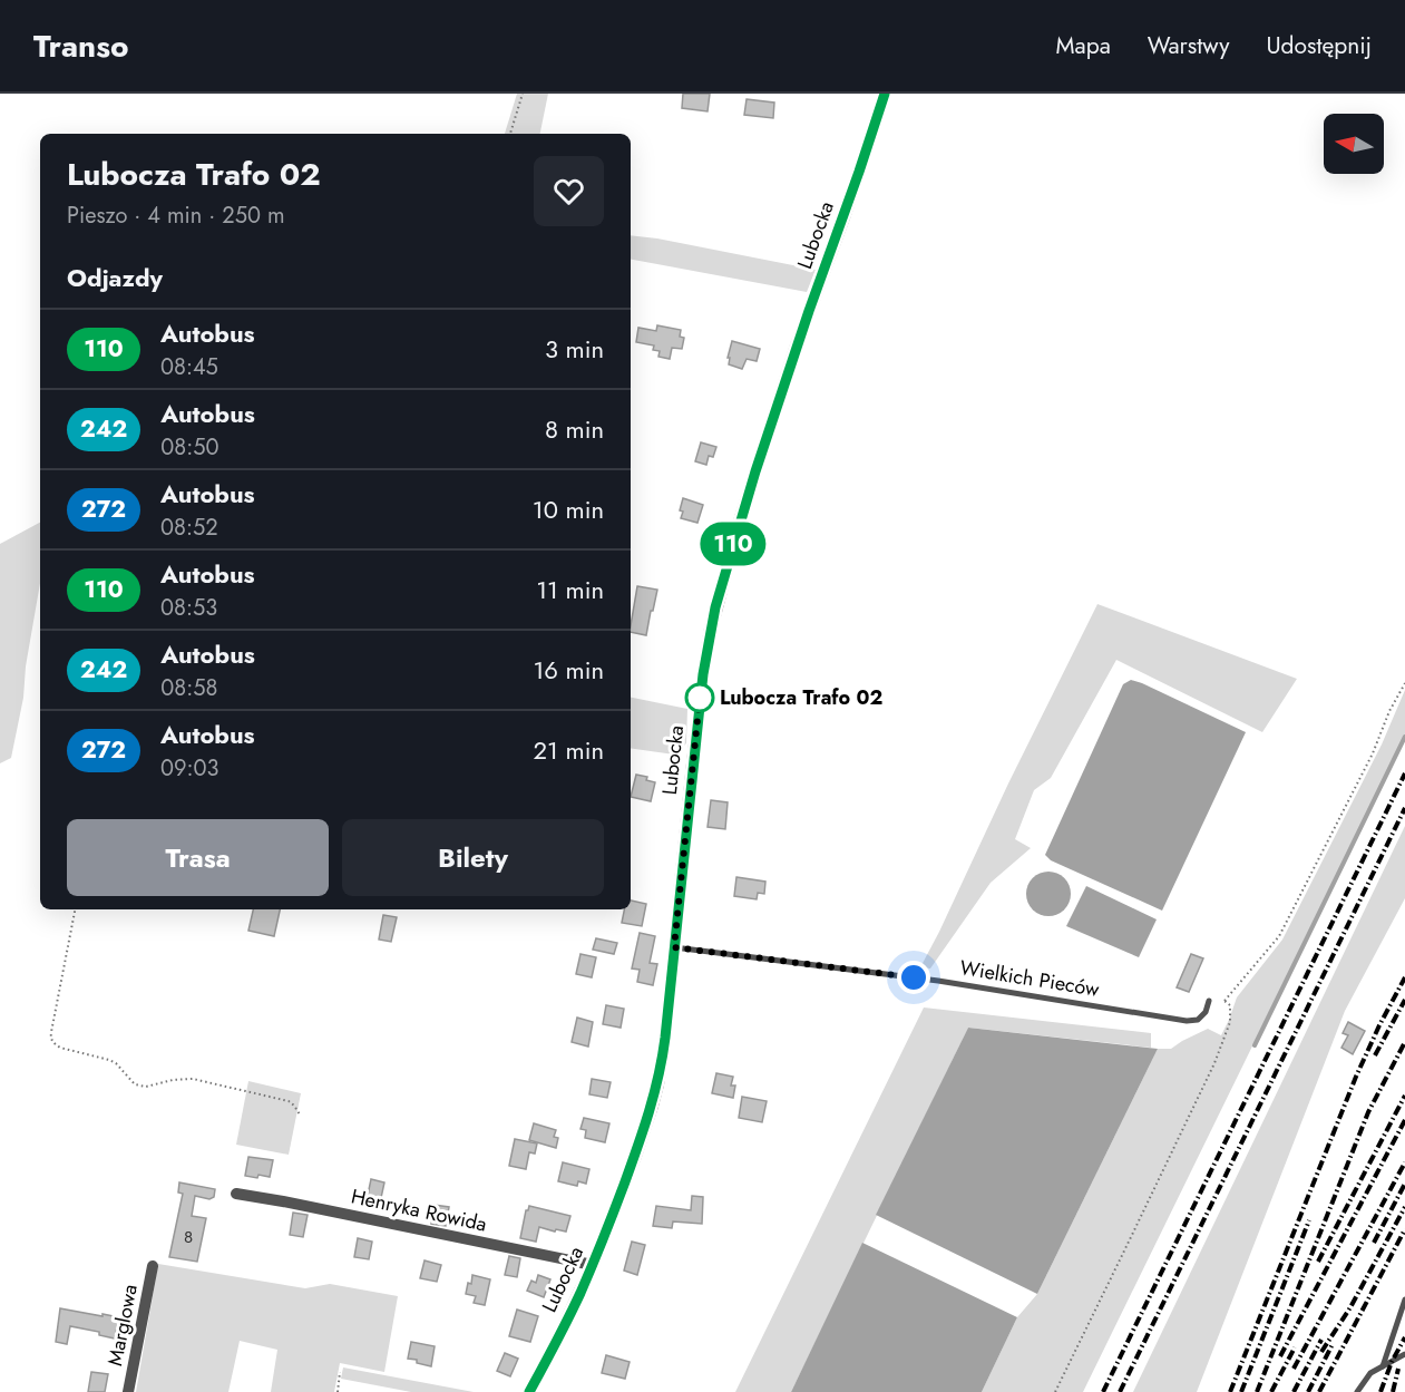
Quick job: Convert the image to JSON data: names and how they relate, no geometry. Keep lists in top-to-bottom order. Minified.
{"streets":{"street":["Lubocka","Henryka Rowida","Marglowa"],"lane":["Wielkich Pieców"]},"crossings":[["Lubocka","Wielkich Pieców"],["Lubocka","Henryka Rowida"]],"places":["Lubocza Trafo 02"],"lines":["bus line 110"],"house_numbers":["8"],"north":"left","page":{"header":"Transo","nav":["Mapa","Warstwy","Udostępnij"],"on_map":"110","heading":[["Lubocza Trafo 02","Pieszo · 4 min · 250 m"],"Odjazdy"],"list":[{"mark":"110","name":"Autobus","note":"08:45","value":"3 min"},{"mark":"242","name":"Autobus","note":"08:50","value":"8 min"},{"mark":"272","name":"Autobus","note":"08:52","value":"10 min"},{"mark":"110","name":"Autobus","note":"08:53","value":"11 min"},{"mark":"242","name":"Autobus","note":"08:58","value":"16 min"},{"mark":"272","name":"Autobus","note":"09:03","value":"21 min"}],"buttons":["Trasa","Bilety"]}}
